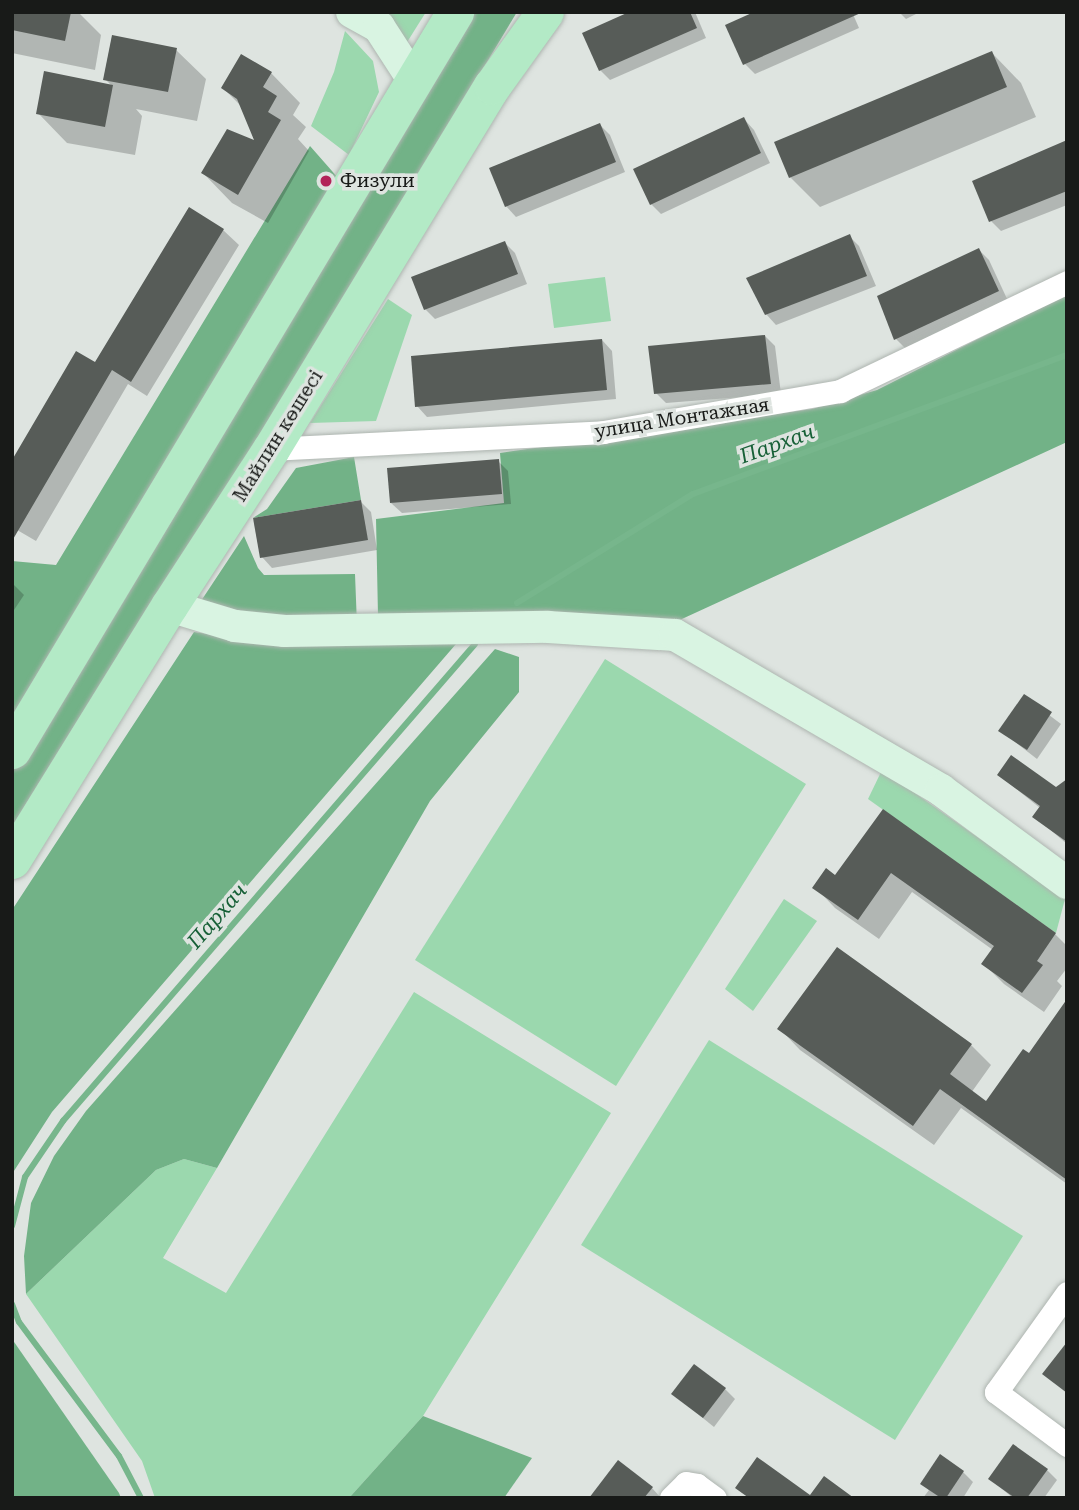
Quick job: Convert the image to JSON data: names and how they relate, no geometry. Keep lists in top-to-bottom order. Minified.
{"streets":{"main road":["Майлин көшесі"],"street":["улица Монтажная"]},"crossings":[["улица Монтажная","Майлин көшесі"]],"water":["Пархач"],"places":["Физули"]}
